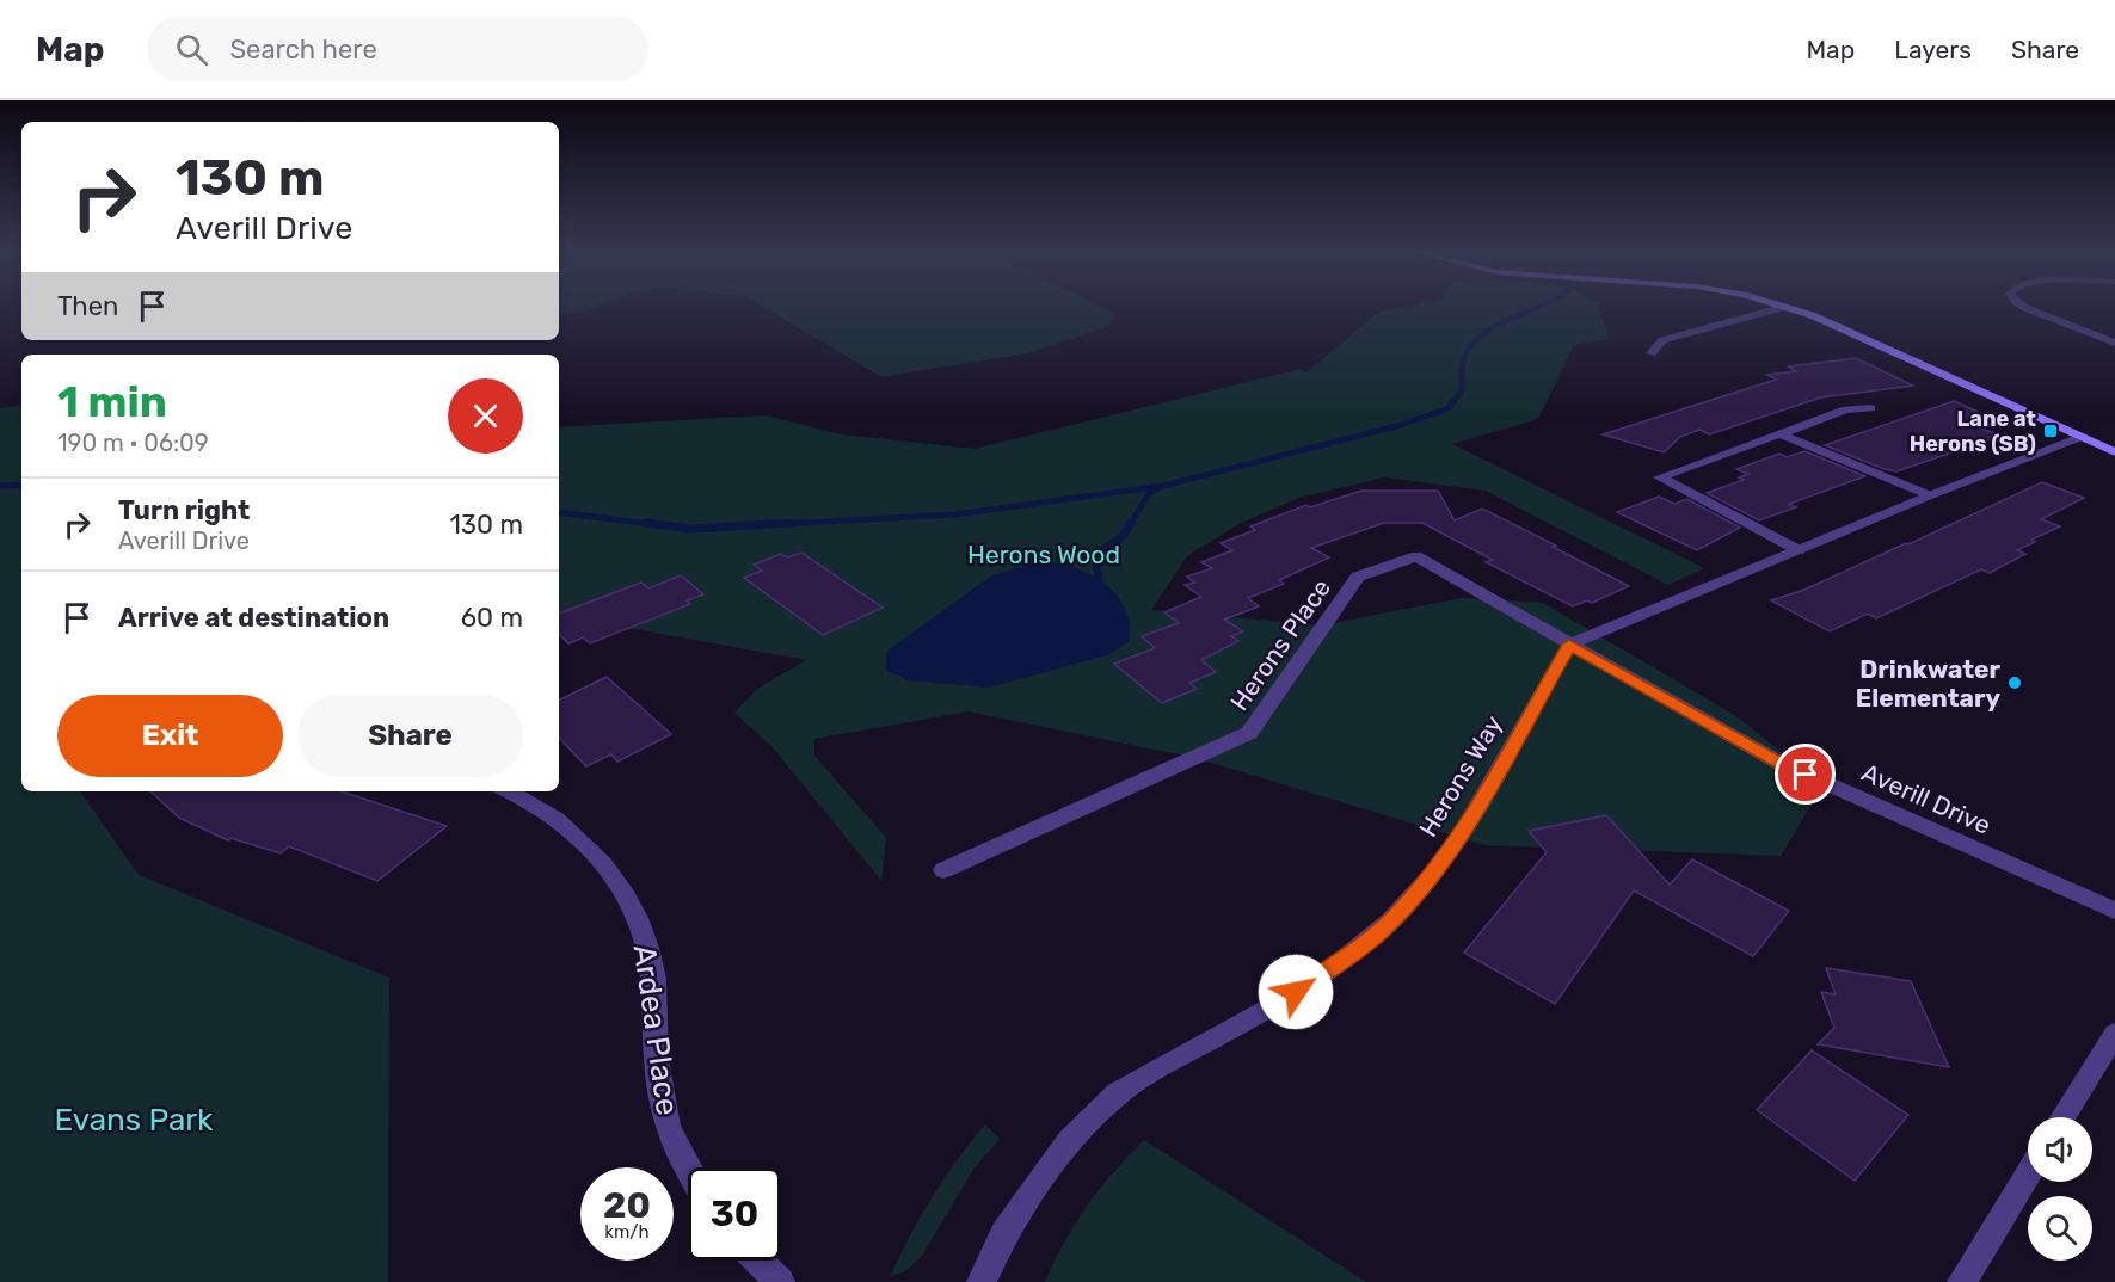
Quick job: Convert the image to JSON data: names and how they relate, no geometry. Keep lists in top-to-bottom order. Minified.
{"streets":{"street":["Herons Place","Herons Way","Averill Drive","Ardea Place"]},"crossings":[["Herons Place","Herons Way"],["Herons Place","Averill Drive"],["Herons Way","Averill Drive"]],"parks":["Herons Wood","Evans Park"],"places":{"transit":["Lane at Herons (SB)"],"other":["Drinkwater Elementary"]},"page":{"header":"Map","search":"Search here","nav":["Map","Layers","Share"],"turn":["130 m","Averill Drive"],"then":"Then","heading":["1 min","190 m · 06:09"],"list":[{"name":"Turn right","note":"Averill Drive","value":"130 m"},{"name":"Arrive at destination","value":"60 m"}],"buttons":["Exit","Share"],"speed":"20 km/h","limit":"30"}}
